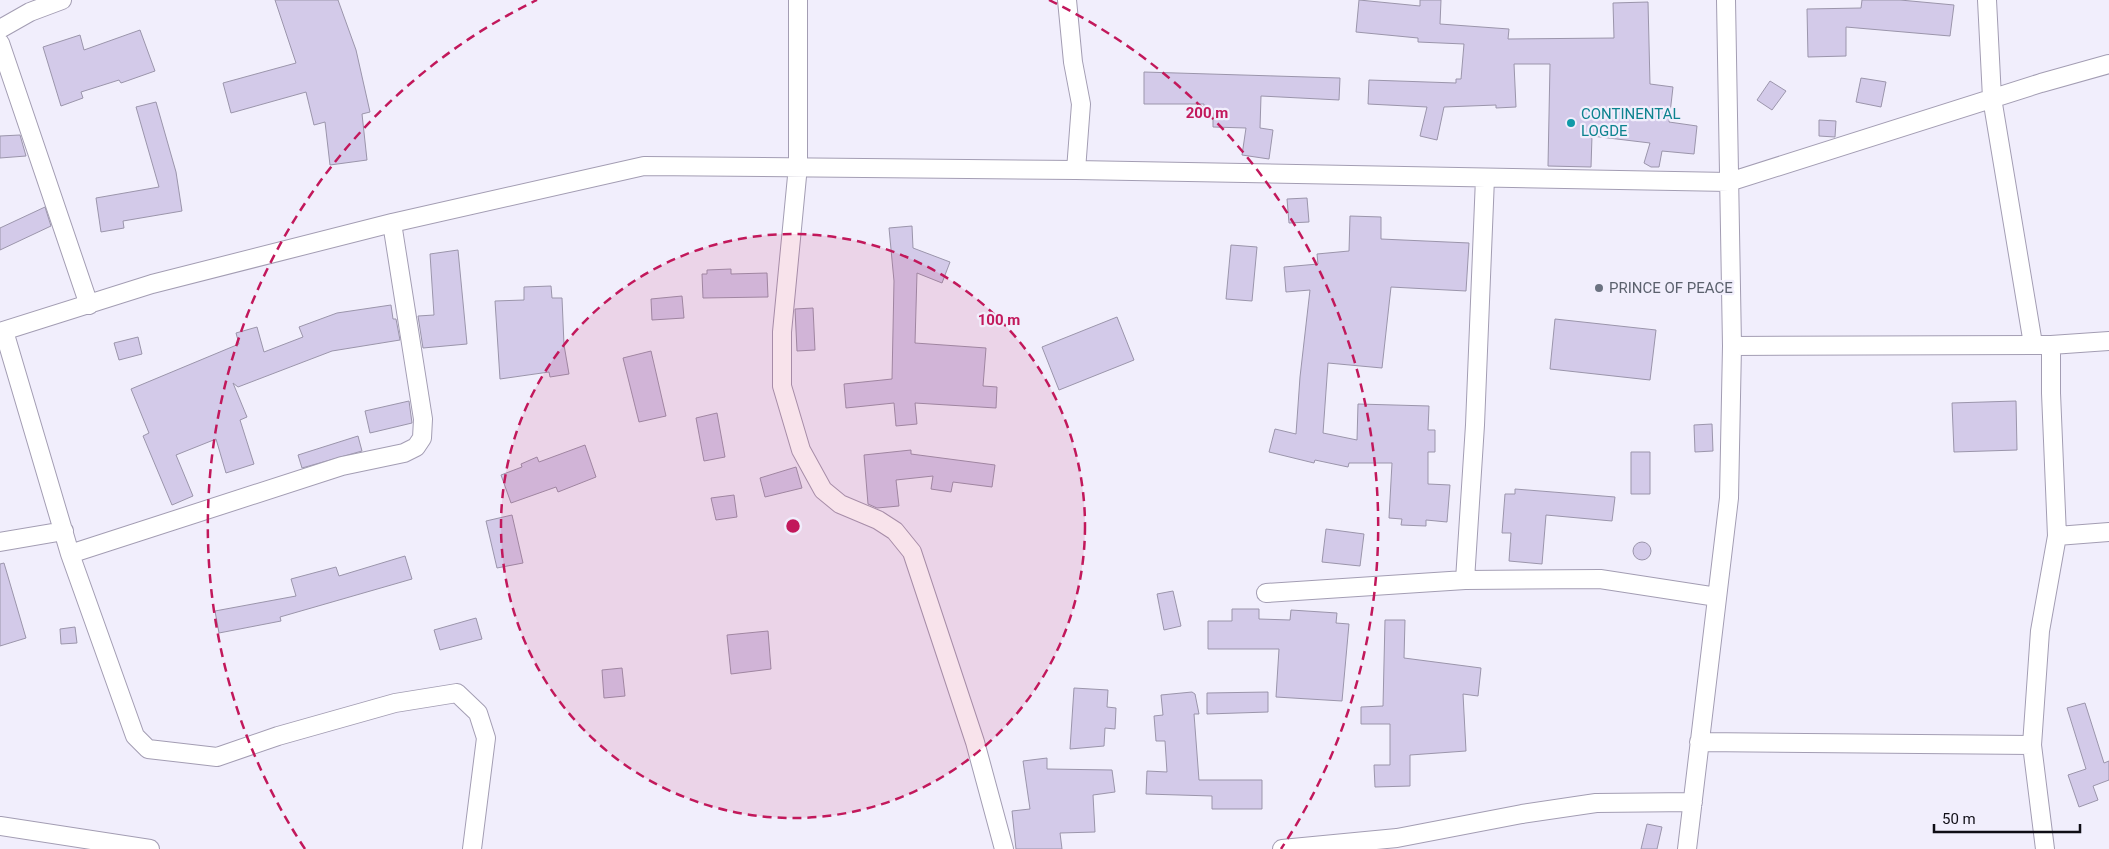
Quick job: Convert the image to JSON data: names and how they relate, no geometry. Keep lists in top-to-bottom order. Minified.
{"places":["CONTINENTAL LOGDE","PRINCE OF PEACE"],"scale_bar":"50 m","rings":["200 m","100 m"]}
